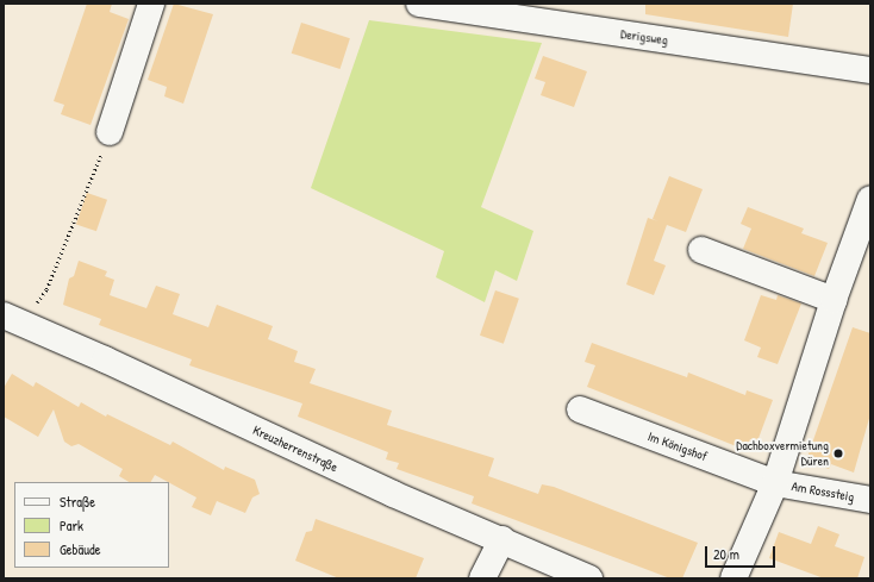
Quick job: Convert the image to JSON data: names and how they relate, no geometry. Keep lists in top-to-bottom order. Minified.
{"streets":{"street":["Derigsweg","Im Königshof","Kreuzherrenstraße","Am Rosssteig"]},"crossings":[["Im Königshof","Am Rosssteig"]],"places":["Dachboxvermietung Düren"],"legend":["Straße","Park","Gebäude"],"scale_bar":"20 m"}
